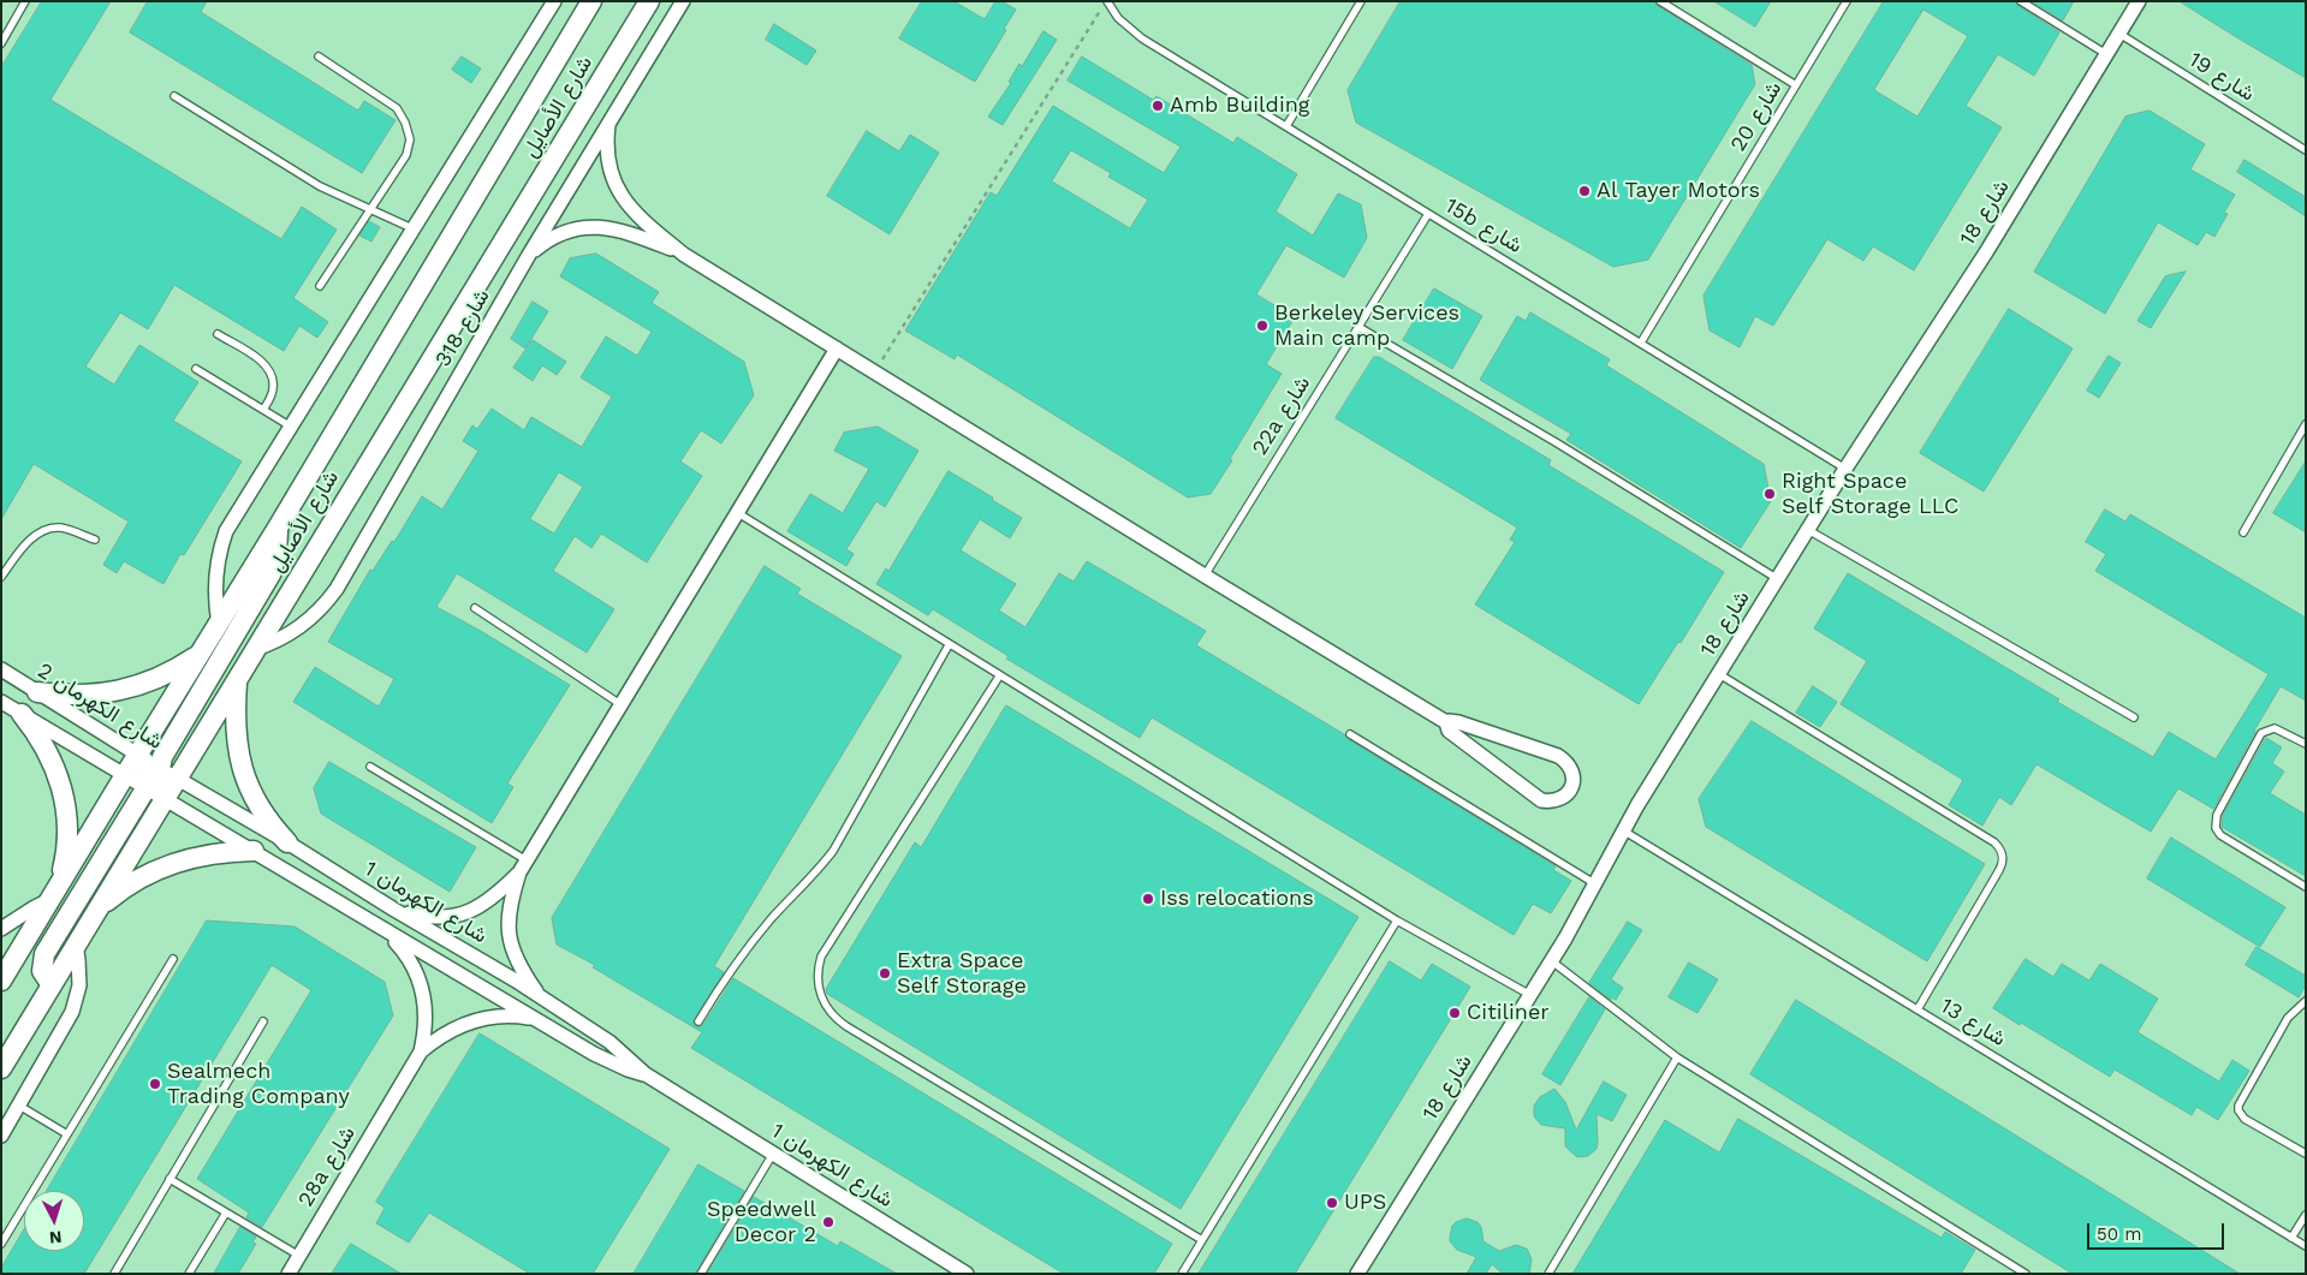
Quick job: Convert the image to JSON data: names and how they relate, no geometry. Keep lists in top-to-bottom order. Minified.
{"streets":{"main road":["شارع الأصايل"],"street":["شارع 18","شارع 318","شارع الكهرمان 2","شارع الكهرمان 1","28a شارع"],"lane":["شارع 19","شارع 20","15b شارع","22a شارع","شارع 13"]},"crossings":[["شارع 19","شارع 18"],["شارع الأصايل","شارع 318"],["شارع الأصايل","شارع الكهرمان 2"],["شارع الأصايل","شارع الكهرمان 1"],["شارع 20","15b شارع"],["شارع 18","15b شارع"],["شارع 18","شارع 13"],["15b شارع","22a شارع"],["شارع الكهرمان 2","شارع الكهرمان 1"],["شارع الكهرمان 1","28a شارع"]],"places":["Amb Building","Al Tayer Motors","Berkeley Services Main camp","Right Space Self Storage LLC","Iss relocations","Extra Space Self Storage","Citiliner","Sealmech Trading Company","UPS","Speedwell Decor 2"],"scale_bar":"50 m","north":"bottom"}
